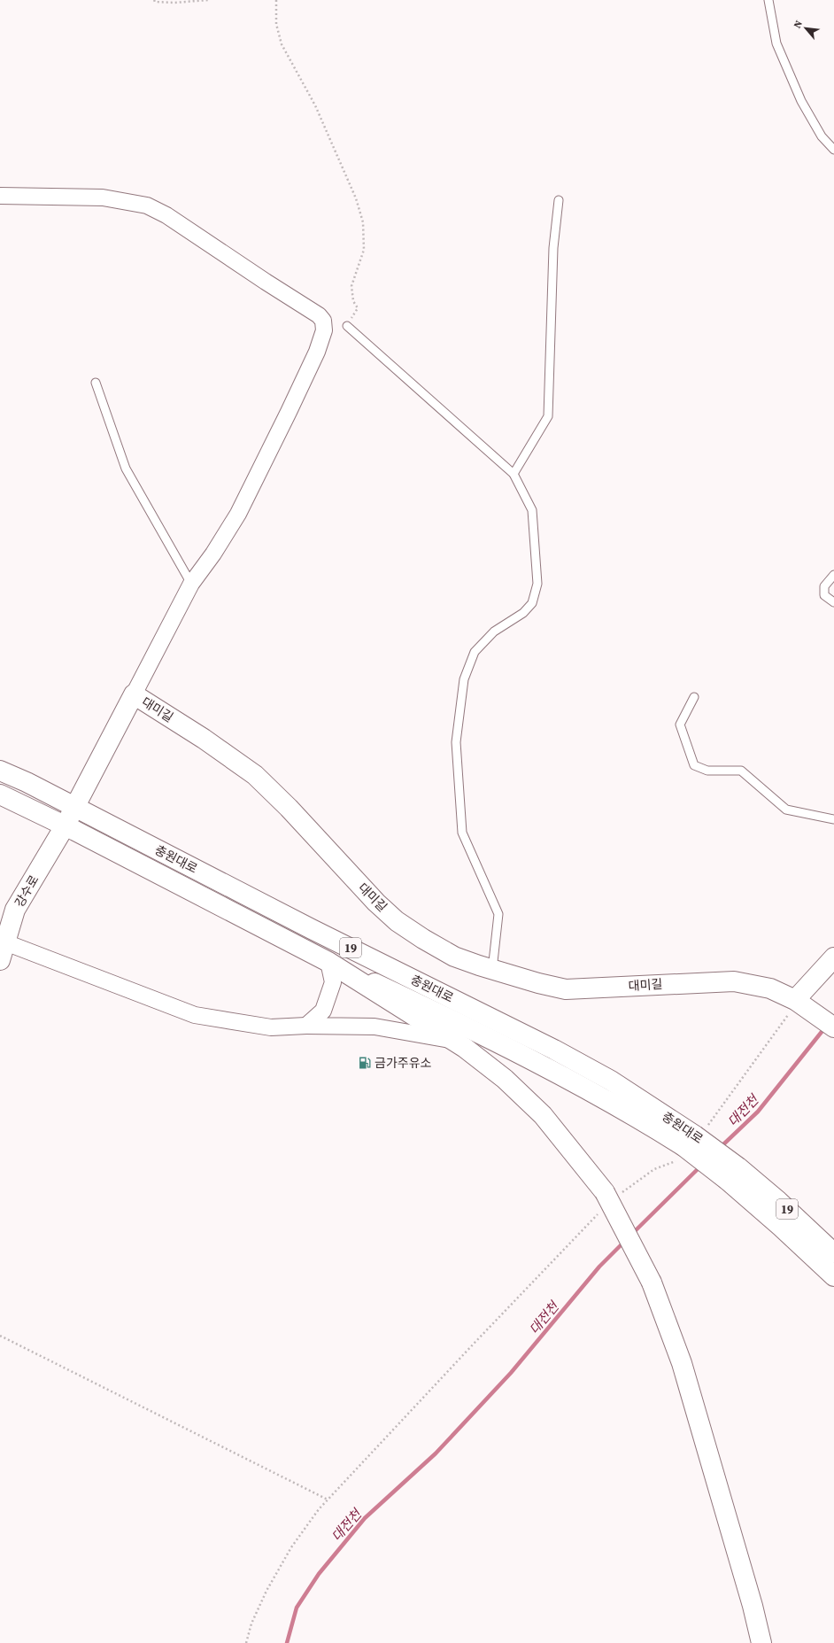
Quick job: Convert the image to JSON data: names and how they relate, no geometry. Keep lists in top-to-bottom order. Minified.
{"streets":{"main road":["대미길","충원대로","강수로","19"]},"crossings":[["대미길","충원대로"],["대미길","강수로"],["충원대로","강수로"]],"water":["대전천"],"places":{"fuel station":["금가주유소"]},"north":"top left"}
